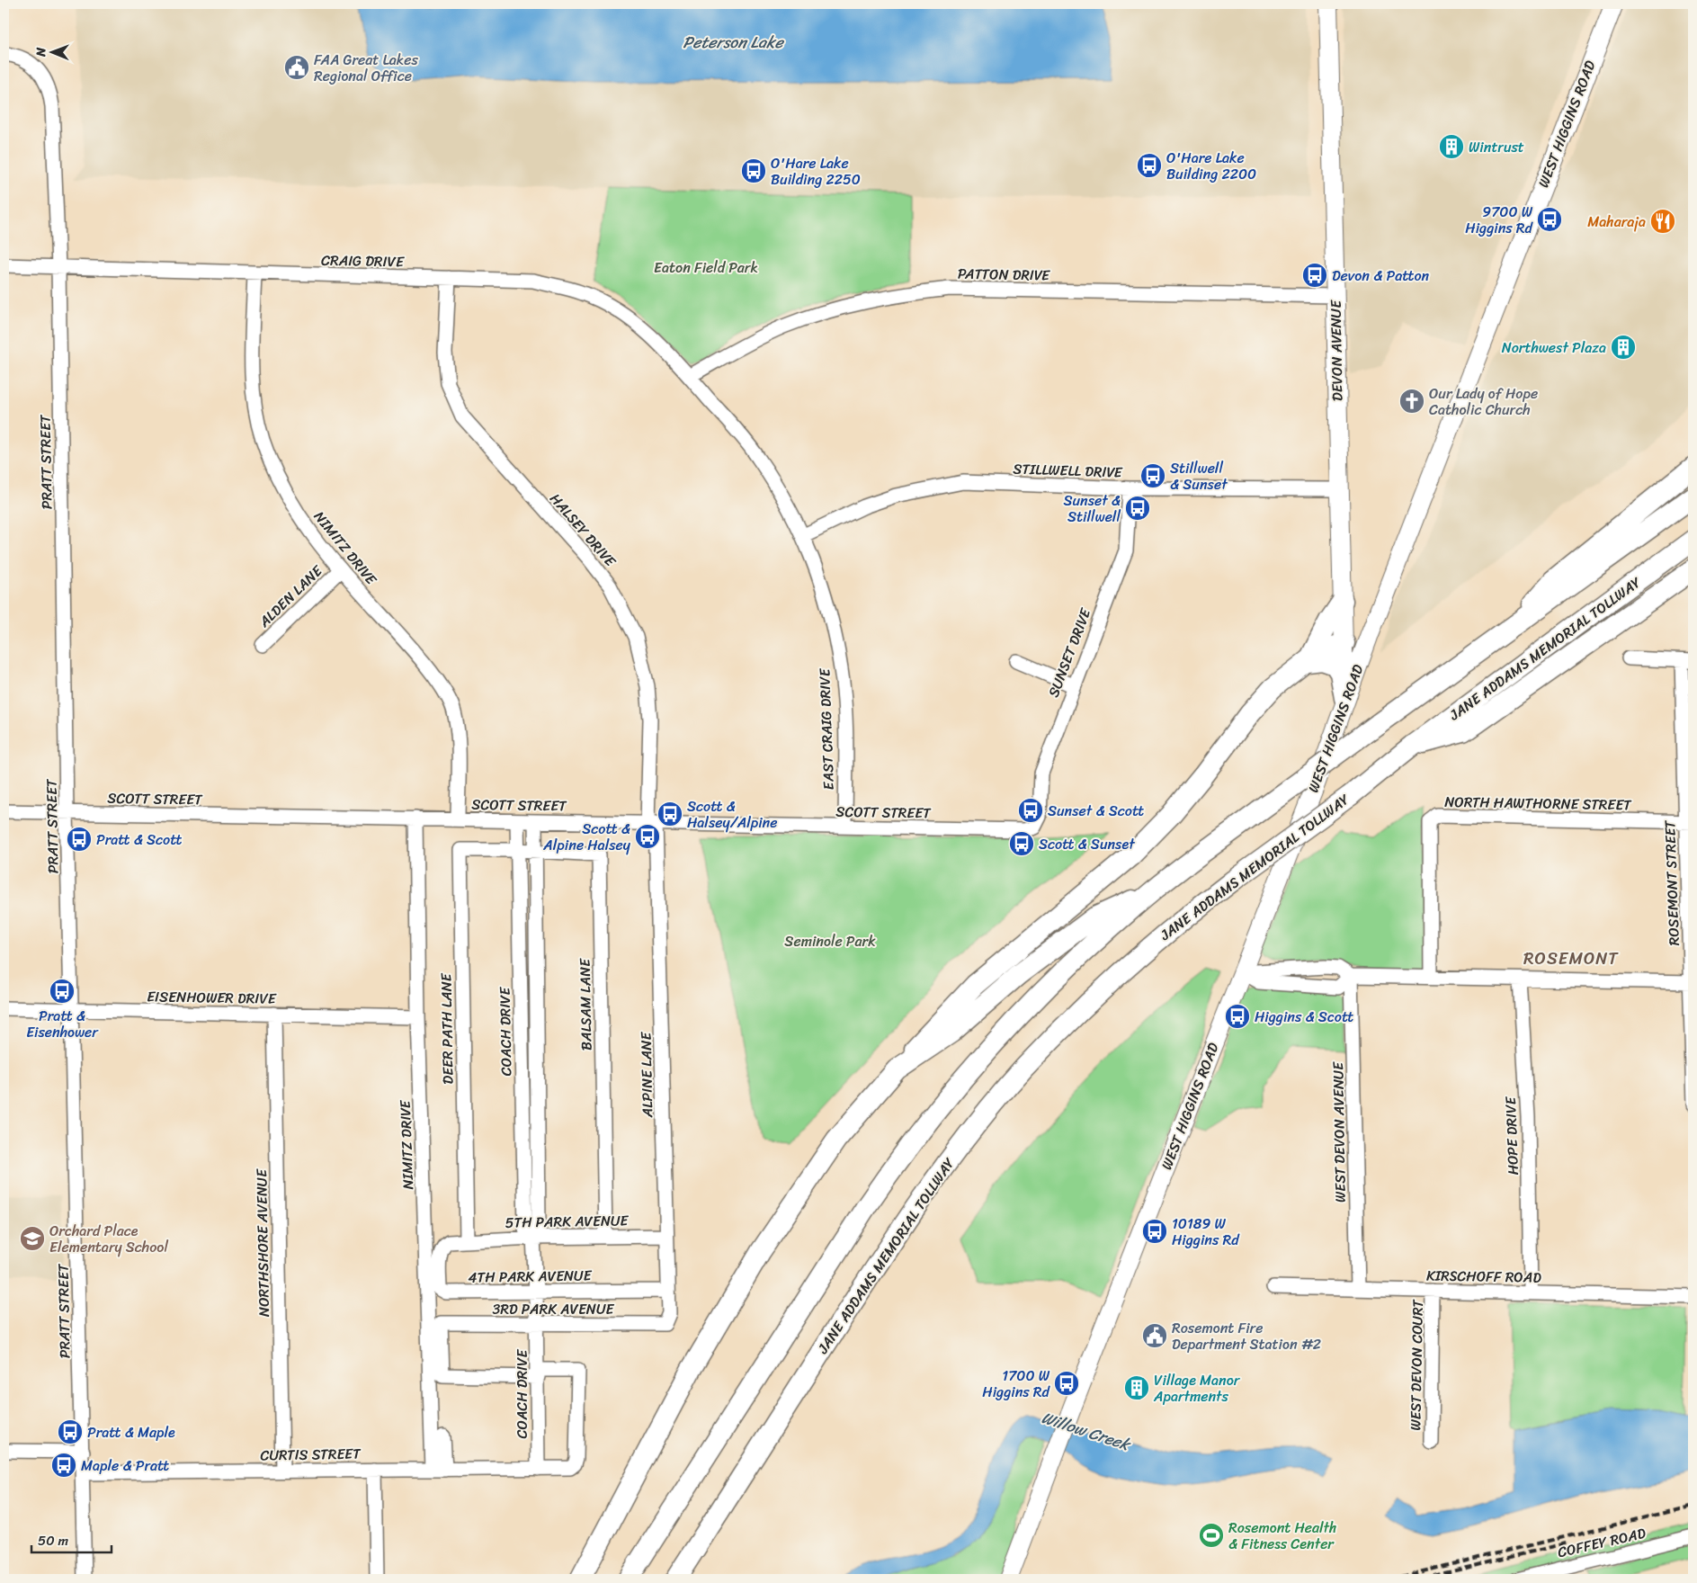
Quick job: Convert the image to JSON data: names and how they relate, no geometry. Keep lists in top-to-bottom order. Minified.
{"streets":{"highway":["JANE ADDAMS MEMORIAL TOLLWAY"],"main road":["WEST HIGGINS ROAD","DEVON AVENUE"],"street":["CRAIG DRIVE","PATTON DRIVE","PRATT STREET","STILLWELL DRIVE","HALSEY DRIVE","NIMITZ DRIVE","ALDEN LANE","SUNSET DRIVE","EAST CRAIG DRIVE","SCOTT STREET","NORTH HAWTHORNE STREET","ROSEMONT STREET","EISENHOWER DRIVE","BALSAM LANE","DEER PATH LANE","COACH DRIVE","ALPINE LANE","WEST DEVON AVENUE","HOPE DRIVE","5TH PARK AVENUE","NORTHSHORE AVENUE","4TH PARK AVENUE","KIRSCHOFF ROAD","3RD PARK AVENUE","WEST DEVON COURT","CURTIS STREET","COFFEY ROAD"]},"crossings":[["WEST HIGGINS ROAD","DEVON AVENUE"],["CRAIG DRIVE","PATTON DRIVE"],["CRAIG DRIVE","PRATT STREET"],["CRAIG DRIVE","HALSEY DRIVE"],["CRAIG DRIVE","NIMITZ DRIVE"],["CRAIG DRIVE","EAST CRAIG DRIVE"],["PATTON DRIVE","DEVON AVENUE"],["PATTON DRIVE","EAST CRAIG DRIVE"],["DEVON AVENUE","STILLWELL DRIVE"],["PRATT STREET","SCOTT STREET"],["PRATT STREET","EISENHOWER DRIVE"],["PRATT STREET","CURTIS STREET"],["STILLWELL DRIVE","SUNSET DRIVE"],["STILLWELL DRIVE","EAST CRAIG DRIVE"],["HALSEY DRIVE","SCOTT STREET"],["HALSEY DRIVE","ALPINE LANE"],["NIMITZ DRIVE","ALDEN LANE"],["NIMITZ DRIVE","SCOTT STREET"],["NIMITZ DRIVE","EISENHOWER DRIVE"],["NIMITZ DRIVE","CURTIS STREET"],["SUNSET DRIVE","SCOTT STREET"],["EAST CRAIG DRIVE","SCOTT STREET"],["SCOTT STREET","COACH DRIVE"],["SCOTT STREET","ALPINE LANE"],["NORTH HAWTHORNE STREET","ROSEMONT STREET"],["EISENHOWER DRIVE","NORTHSHORE AVENUE"],["BALSAM LANE","DEER PATH LANE"],["BALSAM LANE","COACH DRIVE"],["BALSAM LANE","5TH PARK AVENUE"],["DEER PATH LANE","COACH DRIVE"],["DEER PATH LANE","5TH PARK AVENUE"],["DEER PATH LANE","4TH PARK AVENUE"],["COACH DRIVE","5TH PARK AVENUE"],["COACH DRIVE","4TH PARK AVENUE"],["COACH DRIVE","3RD PARK AVENUE"],["COACH DRIVE","CURTIS STREET"],["ALPINE LANE","5TH PARK AVENUE"],["ALPINE LANE","4TH PARK AVENUE"],["ALPINE LANE","3RD PARK AVENUE"],["WEST DEVON AVENUE","KIRSCHOFF ROAD"],["HOPE DRIVE","KIRSCHOFF ROAD"],["5TH PARK AVENUE","4TH PARK AVENUE"],["NORTHSHORE AVENUE","CURTIS STREET"],["KIRSCHOFF ROAD","WEST DEVON COURT"],["3RD PARK AVENUE","CURTIS STREET"]],"districts":["ROSEMONT"],"water":["Peterson Lake","Willow Creek"],"parks":["Eaton Field Park","Seminole Park"],"places":{"public building":["FAA Great Lakes Regional Office","Rosemont Fire Department Station #2"],"building":["Wintrust","Northwest Plaza","Village Manor Apartments"],"bus stop":["O'Hare Lake Building 2200","O'Hare Lake Building 2250","9700 W Higgins Rd","Devon & Patton","Stillwell & Sunset","Sunset & Stillwell","Sunset & Scott","Scott & Halsey/Alpine","Scott & Alpine Halsey","Pratt & Scott","Scott & Sunset","Pratt & Eisenhower","Higgins & Scott","10189 W Higgins Rd","1700 W Higgins Rd","Pratt & Maple","Maple & Pratt"],"restaurant":["Maharaja"],"church":["Our Lady of Hope Catholic Church"],"school or university":["Orchard Place Elementary School"],"sports":["Rosemont Health & Fitness Center"]},"scale_bar":"50 m","north":"left"}
